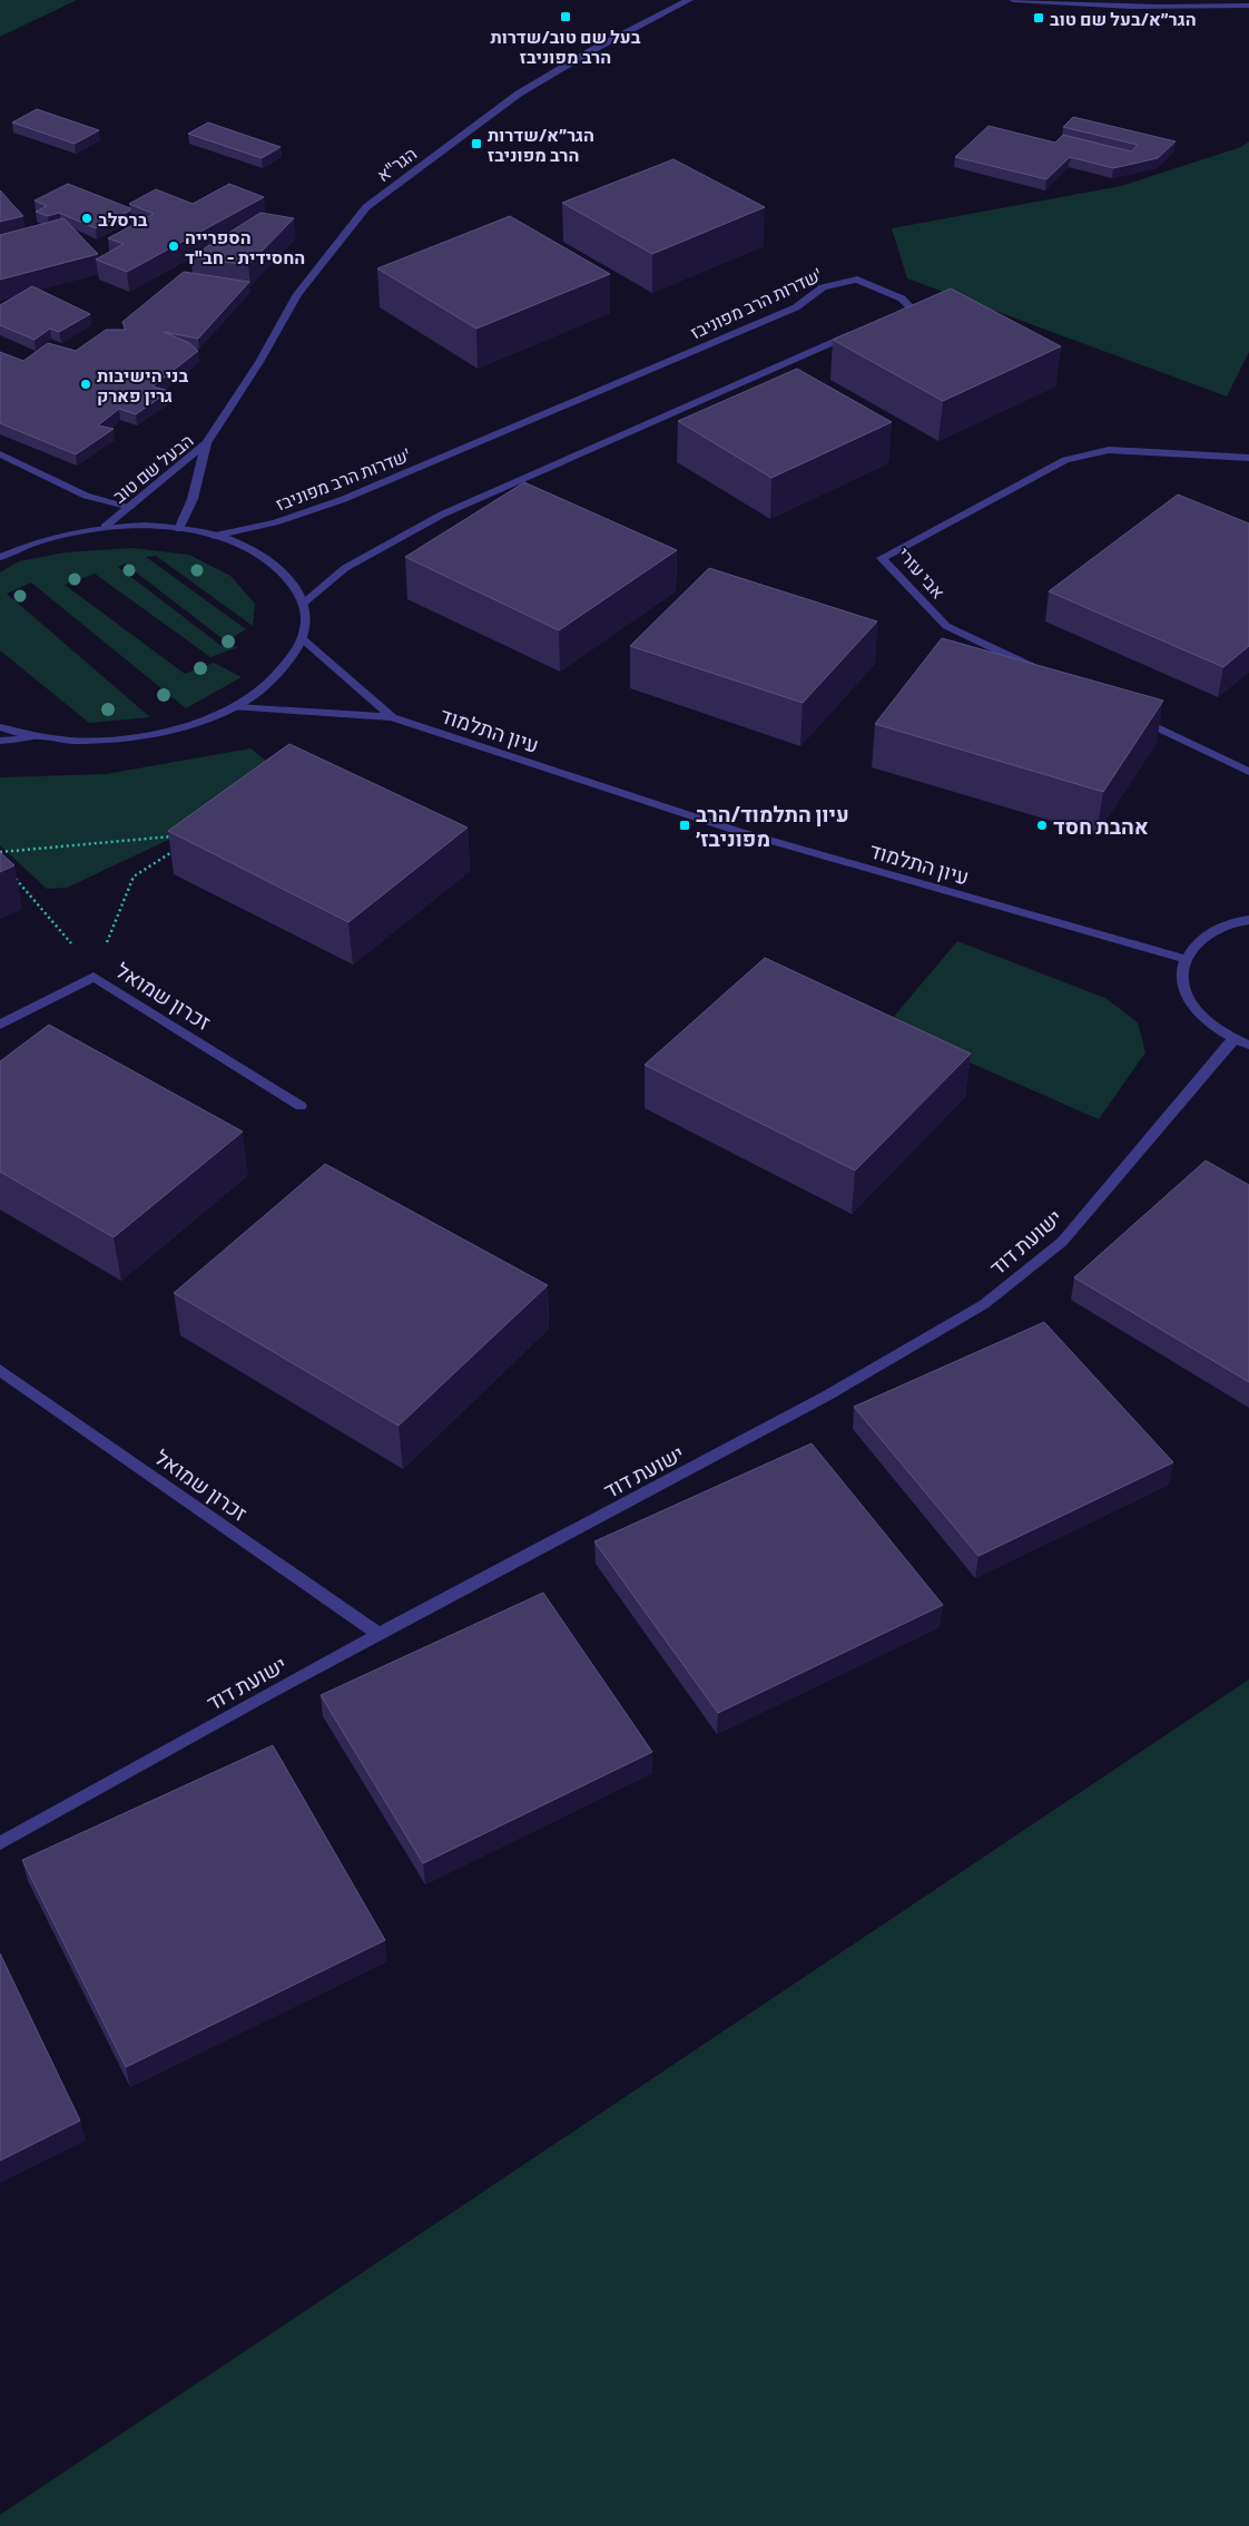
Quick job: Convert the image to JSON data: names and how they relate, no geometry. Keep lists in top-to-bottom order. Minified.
{"streets":{"street":["הגר\"א","שדרות הרב מפוניבז'","הבעל שם טוב","אבי עזרי","עיון התלמוד","זכרון שמואל","ישועת דוד"]},"crossings":[["הגר\"א","הבעל שם טוב"],["זכרון שמואל","ישועת דוד"]],"places":{"transit":["בעל שם טוב/שדרות הרב מפוניבז","הגר״א/בעל שם טוב","הגר״א/שדרות הרב מפוניבז","עיון התלמוד/הרב מפוניבז׳"],"other":["ברסלב","הספרייה החסידית - חב\"ד","בני הישיבות גרין פארק","אהבת חסד"]}}
